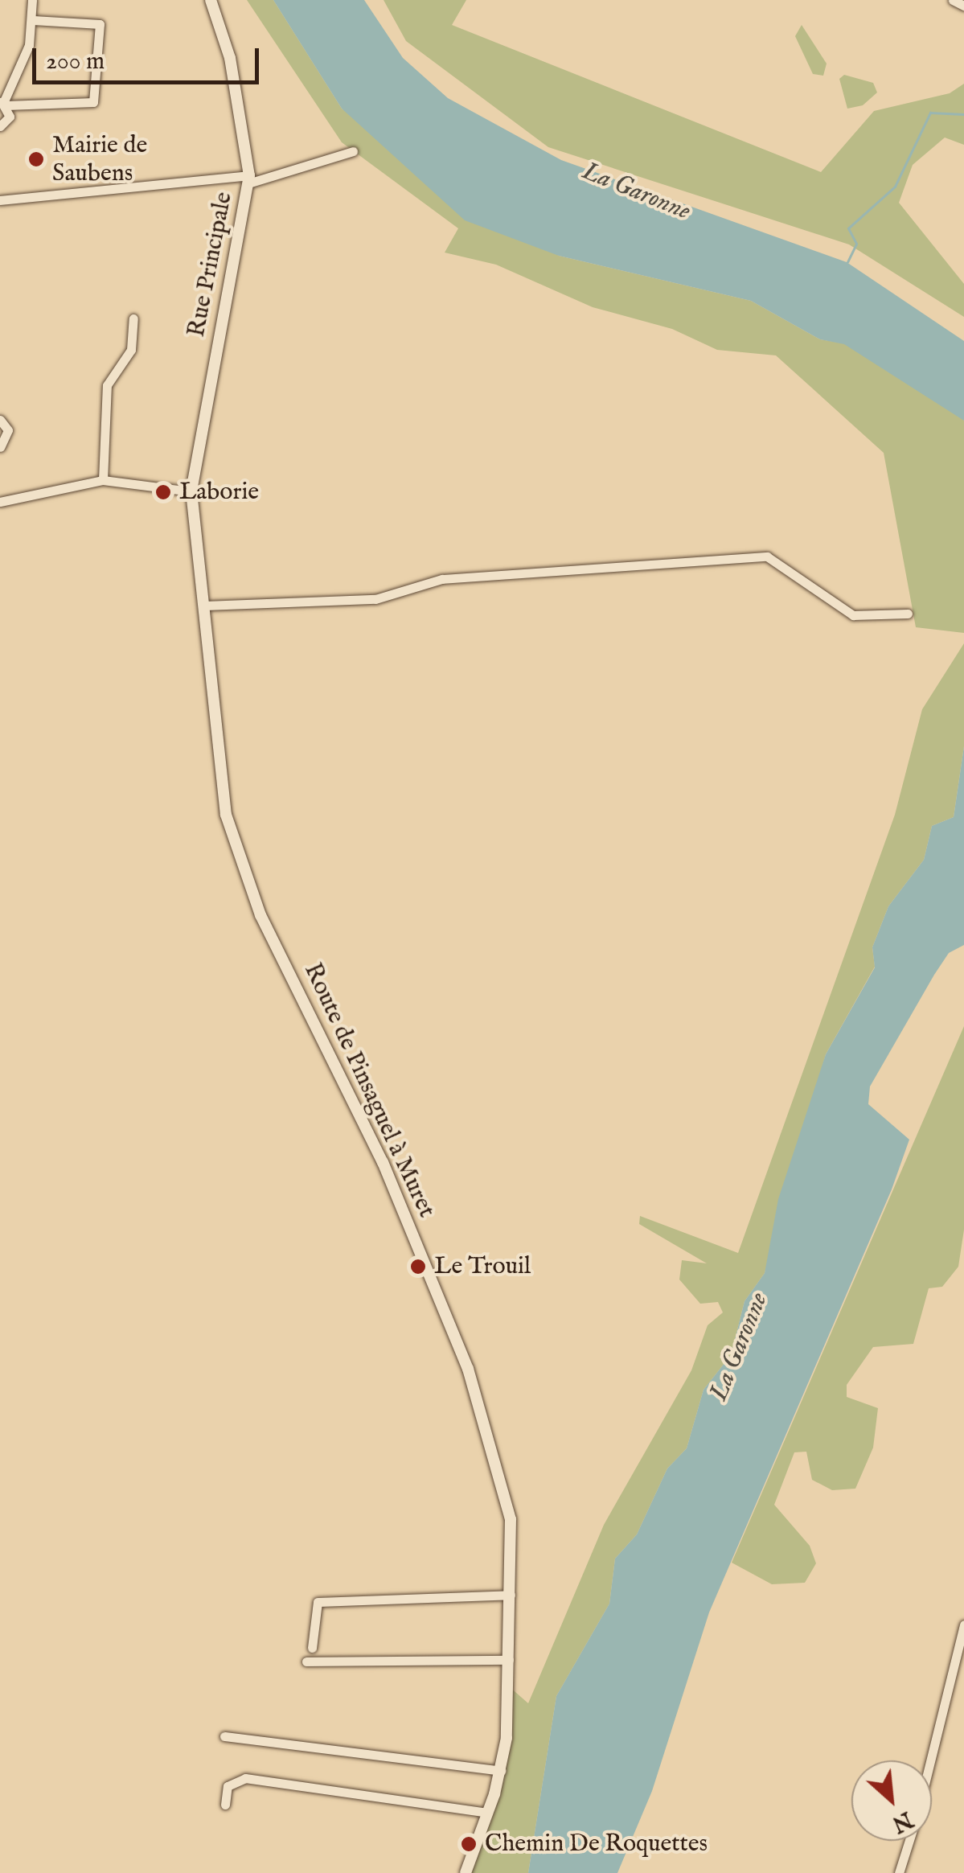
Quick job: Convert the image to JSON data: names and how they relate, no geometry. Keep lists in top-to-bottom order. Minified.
{"streets":{"street":["Rue Principale","Route de Pinsaguel à Muret"]},"water":["La Garonne"],"places":["Mairie de Saubens","Laborie","Le Trouil","Chemin De Roquettes"],"scale_bar":"200 m","north":"bottom right"}
